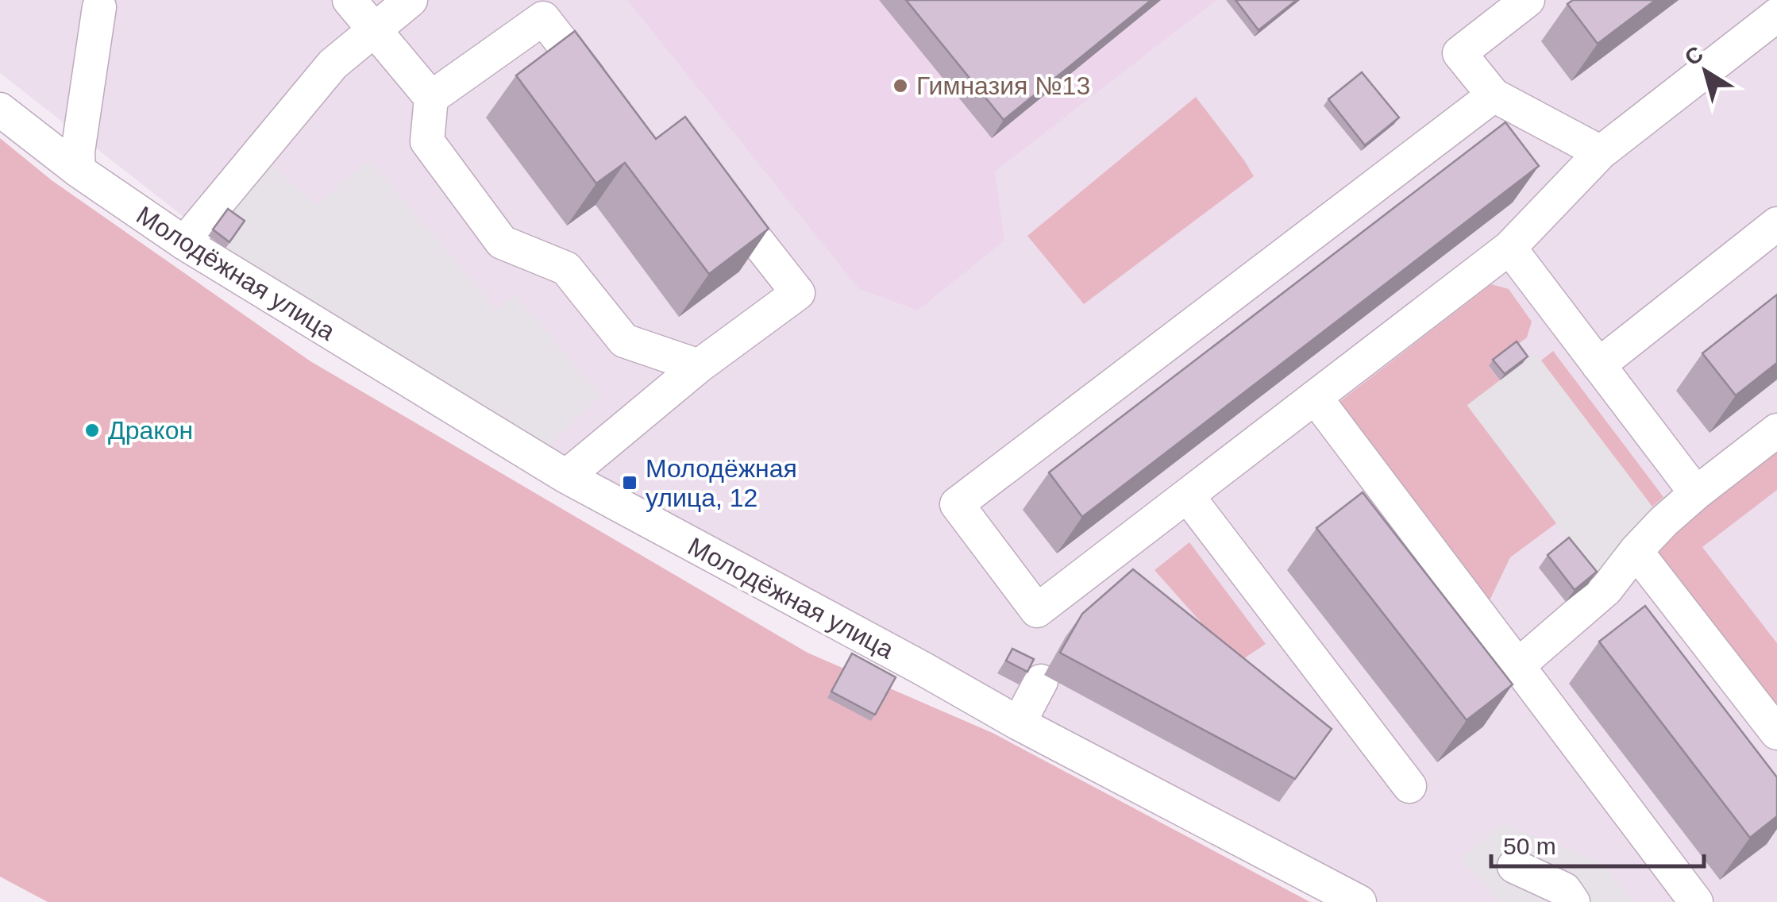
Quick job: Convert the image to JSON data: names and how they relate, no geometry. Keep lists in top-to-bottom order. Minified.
{"streets":{"street":["Молодёжная улица"]},"places":{"other":["Гимназия №13","Дракон"],"transit":["Молодёжная улица, 12"]},"scale_bar":"50 m","north":"top left"}
